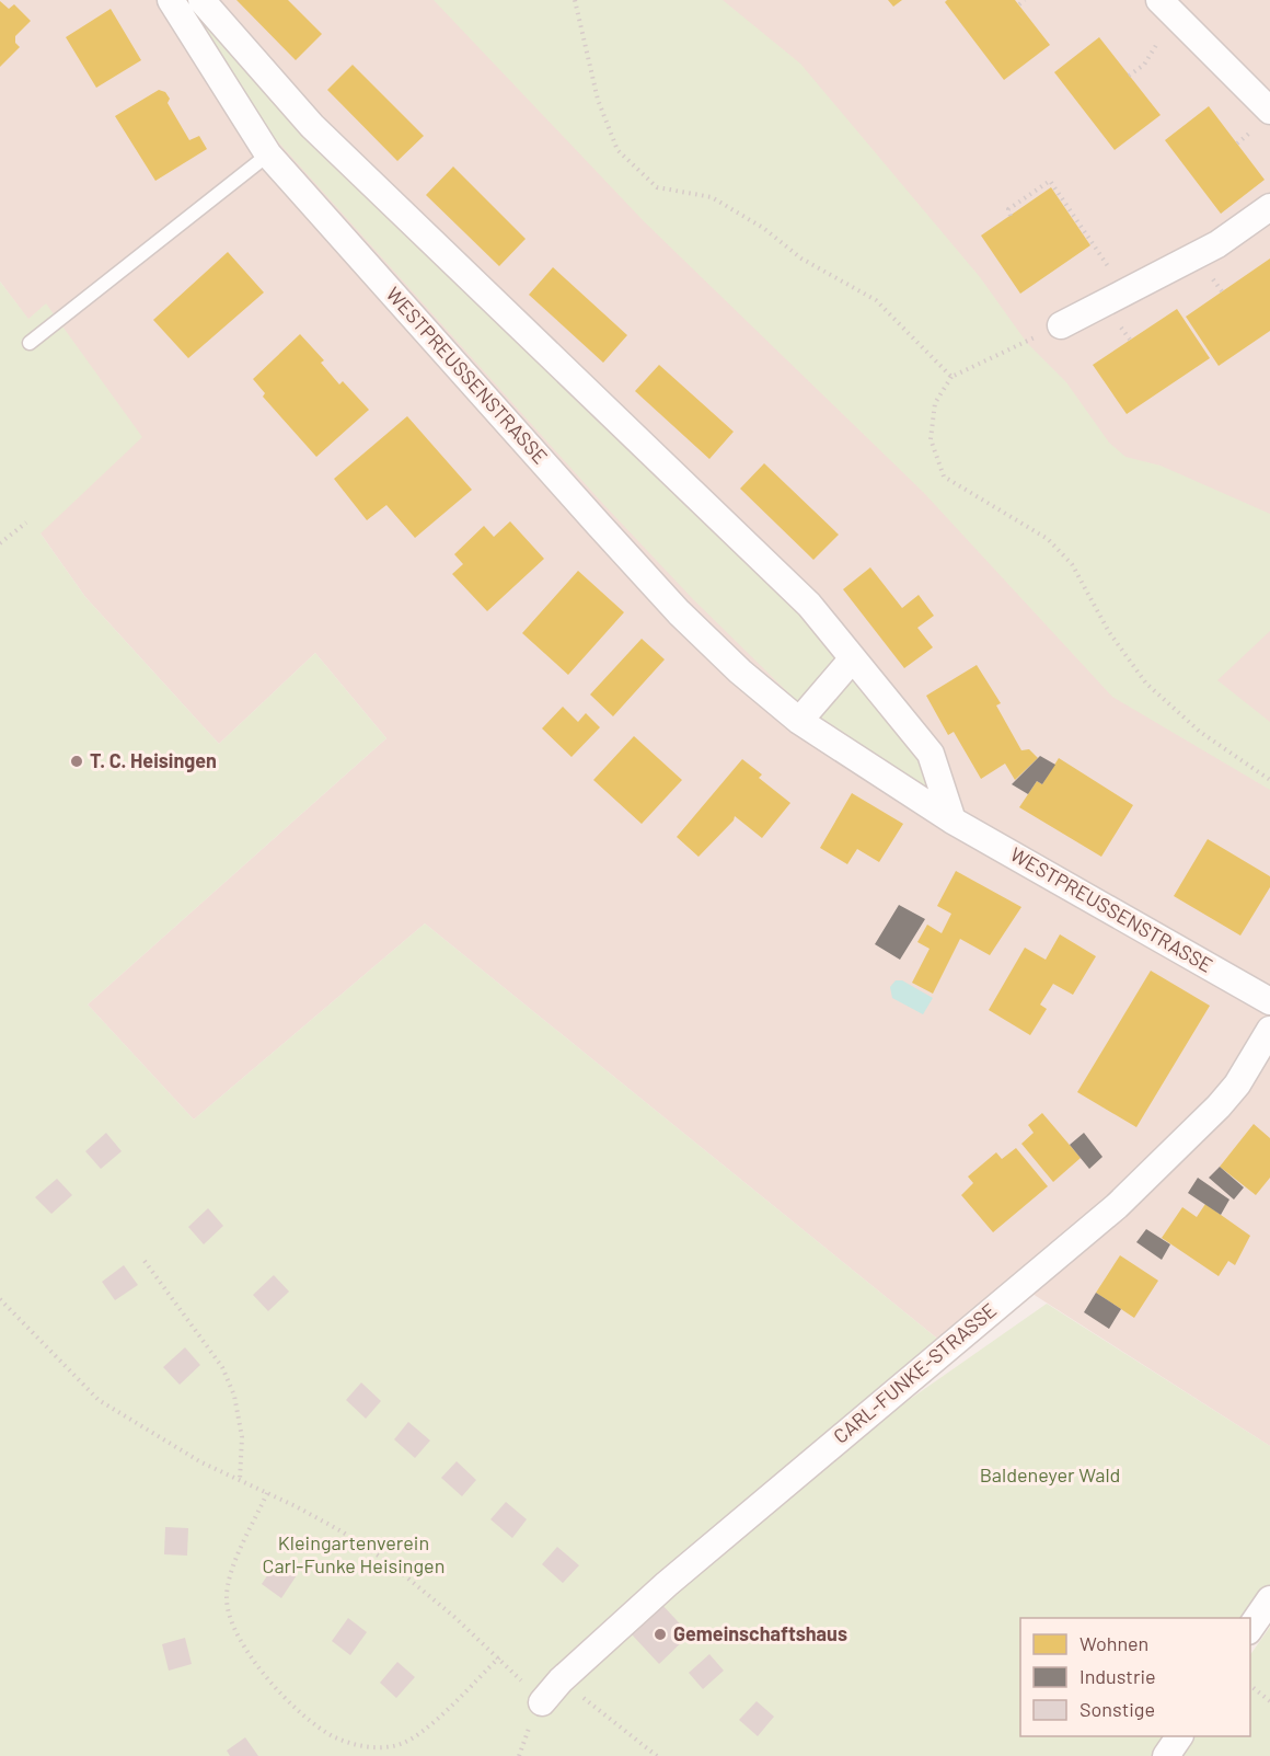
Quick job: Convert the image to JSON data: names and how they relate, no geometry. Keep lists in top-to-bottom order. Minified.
{"streets":{"street":["WESTPREUSSENSTRASSE","CARL-FUNKE-STRASSE"]},"parks":["Baldeneyer Wald","Kleingartenverein Carl-Funke Heisingen"],"places":["T. C. Heisingen","Gemeinschaftshaus"],"legend":["Wohnen","Industrie","Sonstige"]}
